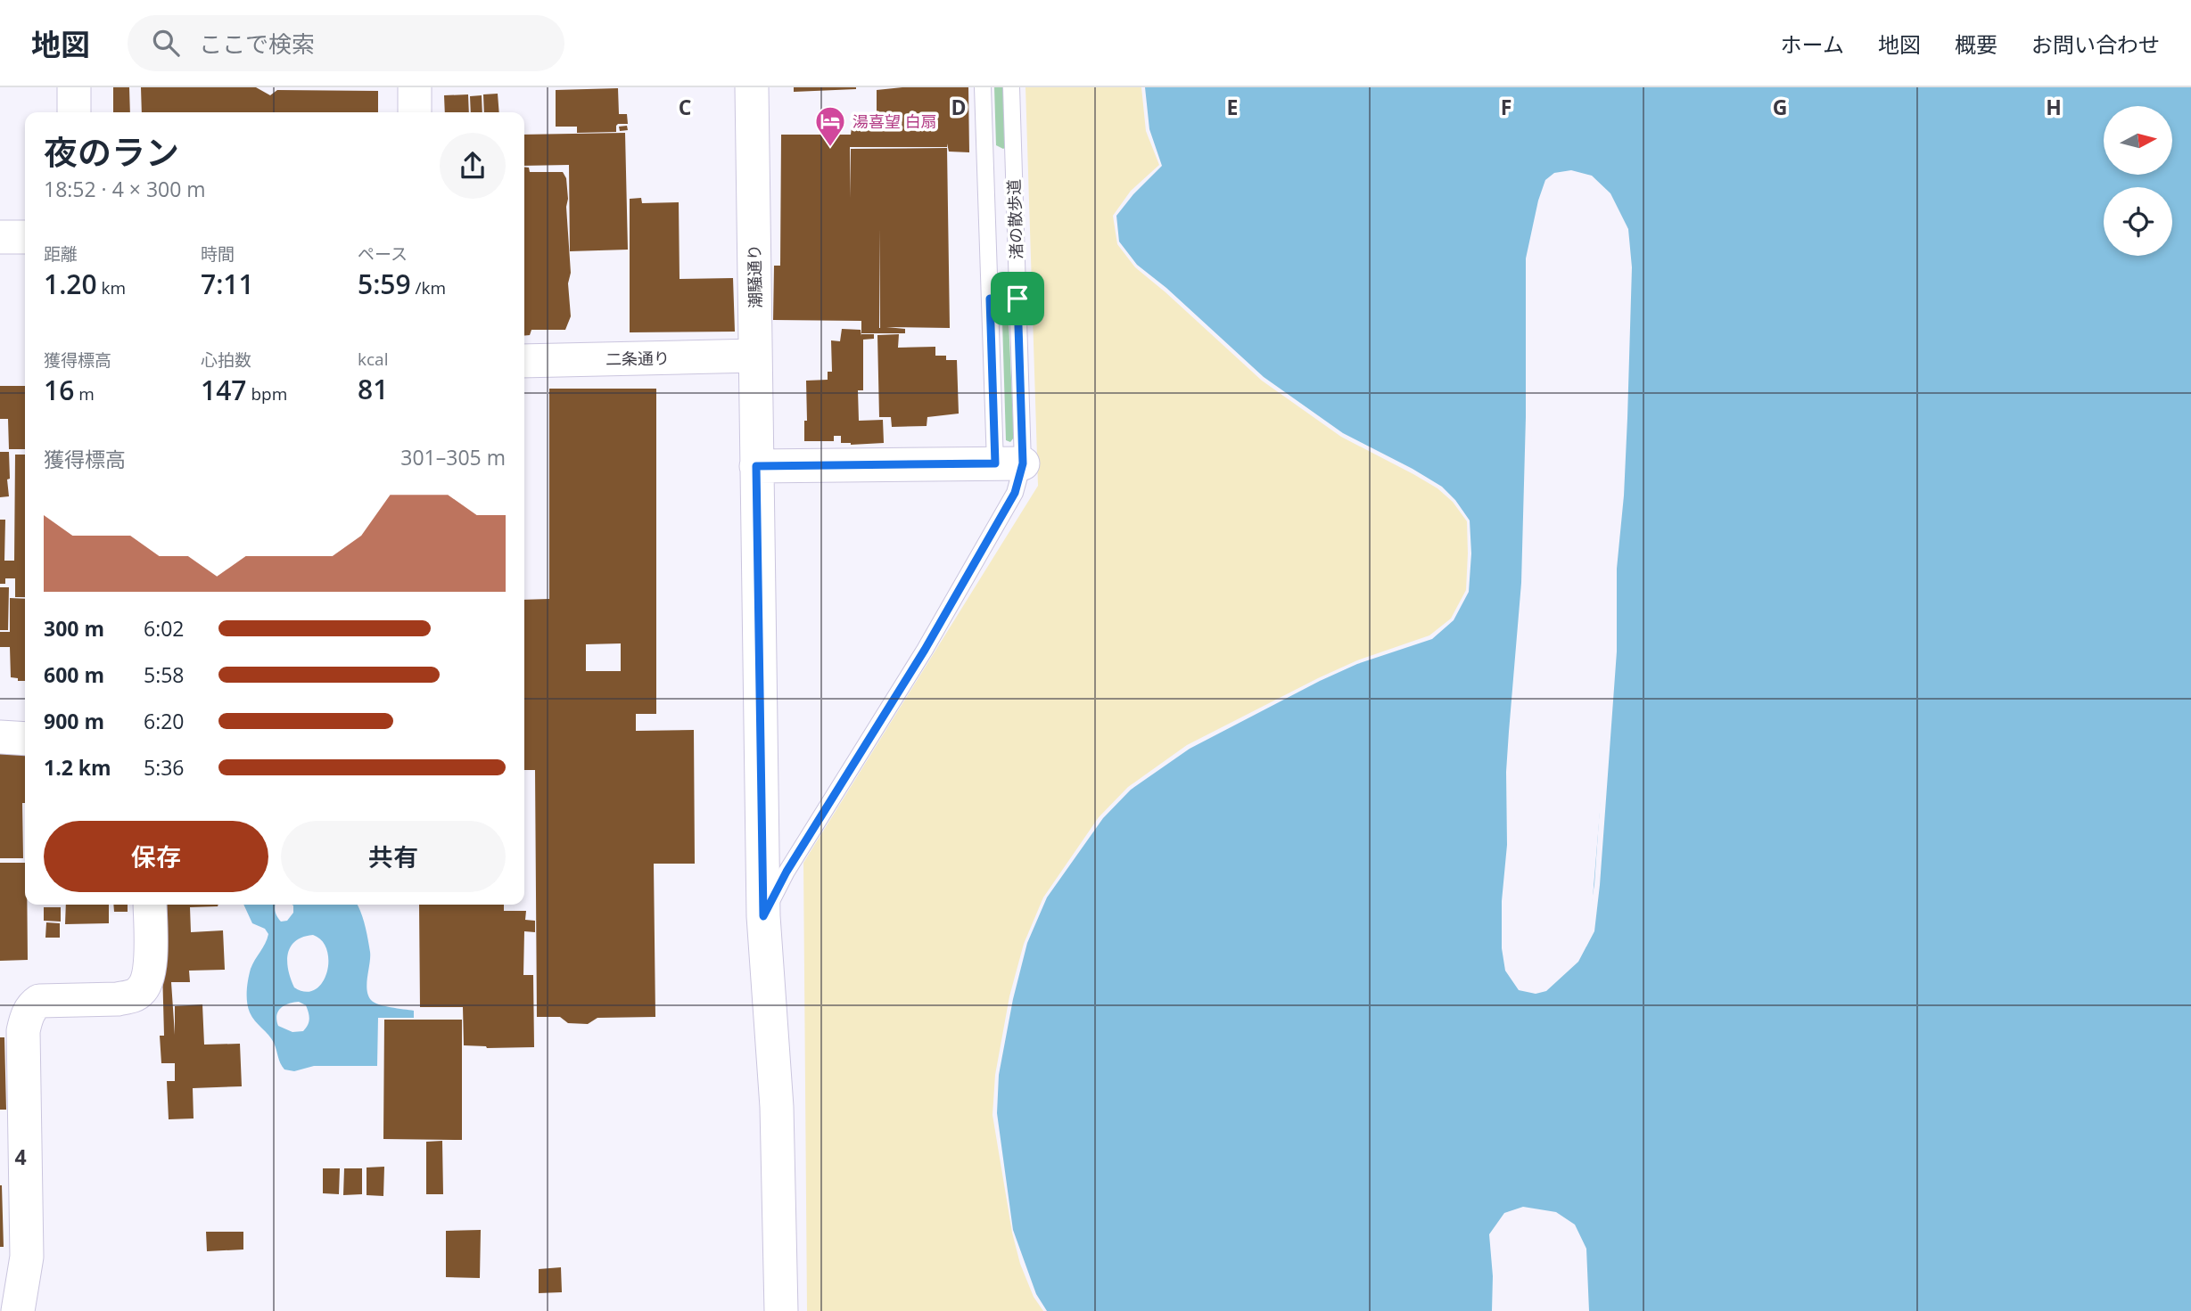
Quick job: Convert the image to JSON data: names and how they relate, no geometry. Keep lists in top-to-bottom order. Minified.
{"streets":{"street":["潮騒通り","二条通り"],"lane":["渚の散歩道"]},"crossings":[["潮騒通り","二条通り"]],"places":{"hotel":["湯喜望 白扇"]},"north":"right","page":{"header":"地図","search":"ここで検索","nav":["ホーム","地図","概要","お問い合わせ"],"heading":["夜のラン","18:52 · 4 × 300 m"],"stats":[["距離","1.20 km"],["時間","7:11"],["ペース","5:59 /km"],["獲得標高","16 m"],["心拍数","147 bpm"],["kcal","81"]],"chart":["獲得標高","301–305 m"],"list":[{"name":"300 m","note":"6:02"},{"name":"600 m","note":"5:58"},{"name":"900 m","note":"6:20"},{"name":"1.2 km","note":"5:36"}],"buttons":["保存","共有"]},"grid":{"columns":["C","D","E","F","G","H"],"rows":["4"]}}
